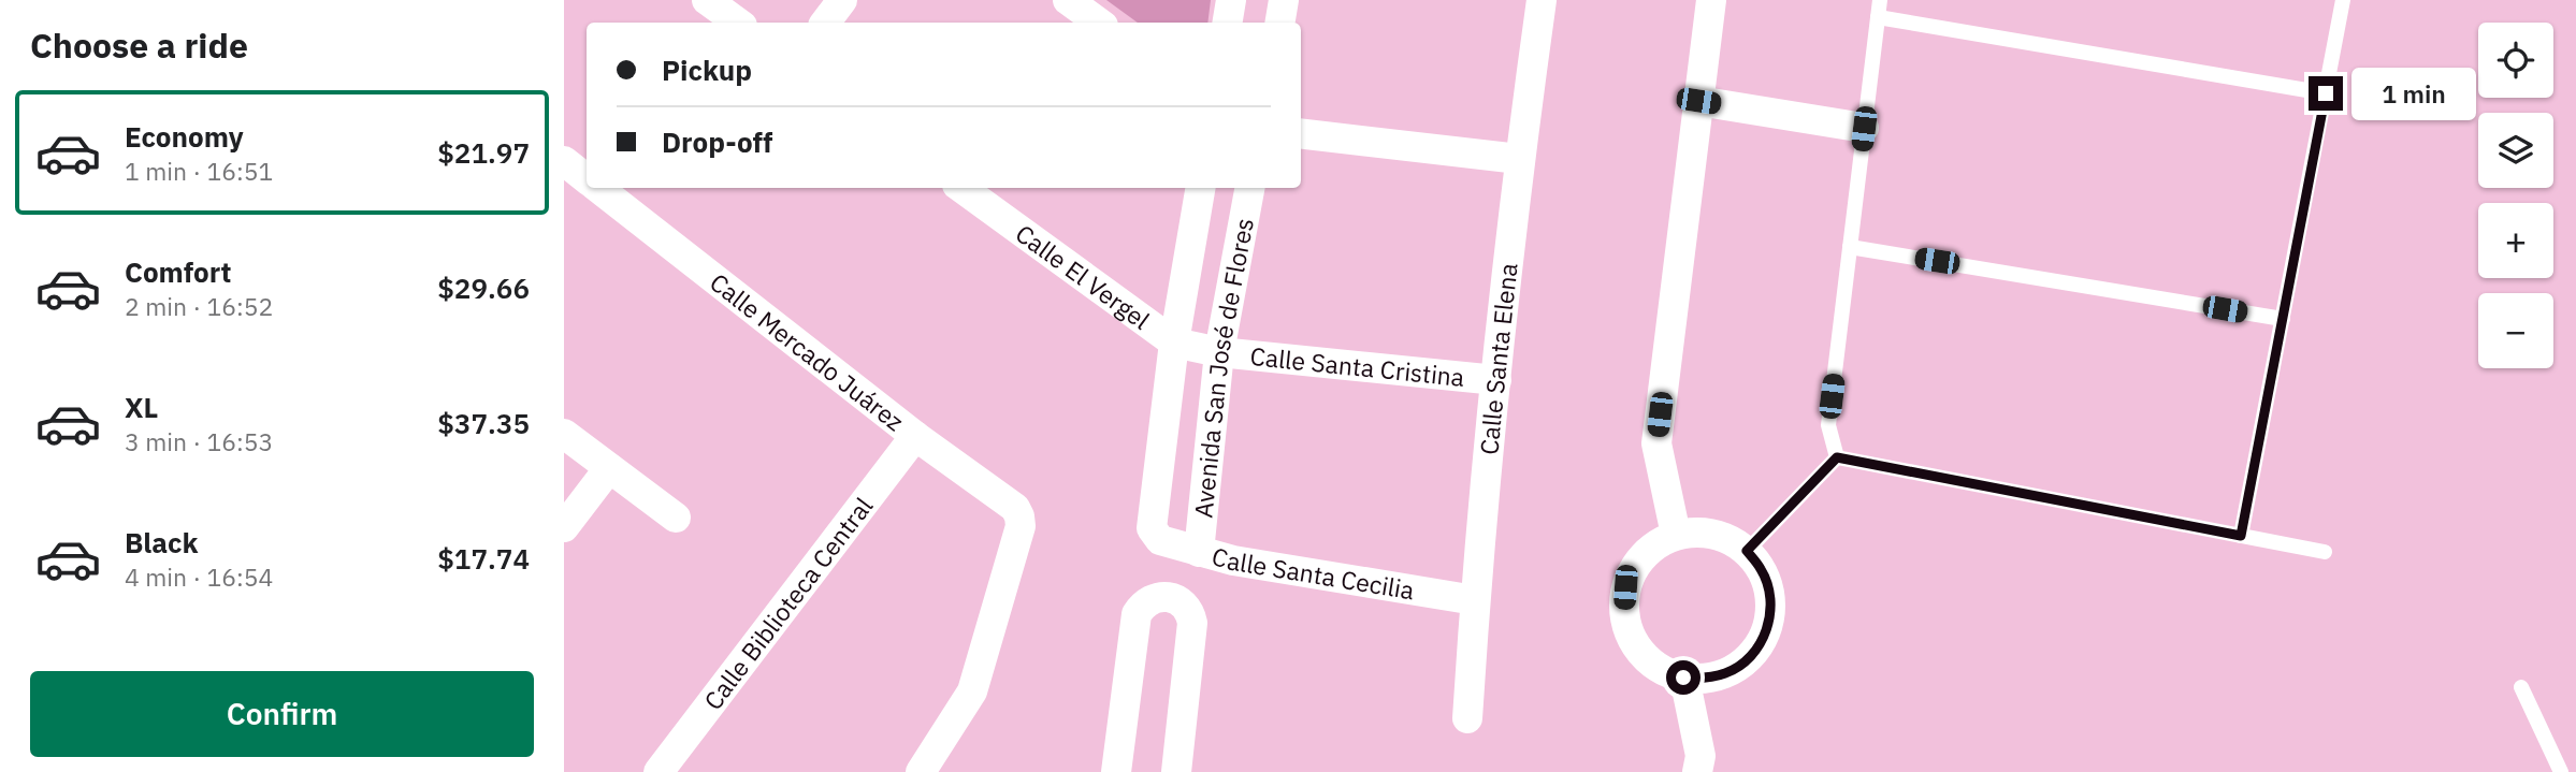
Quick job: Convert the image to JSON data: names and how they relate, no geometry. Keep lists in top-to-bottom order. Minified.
{"streets":{"street":["Calle El Vergel","Calle Mercado Juárez","Calle Santa Elena","Calle Santa Cristina","Avenida San José de Flores","Calle Santa Cecilia","Calle Biblioteca Central"]},"crossings":[["Calle El Vergel","Calle Santa Cristina"],["Calle El Vergel","Avenida San José de Flores"],["Calle Mercado Juárez","Calle Biblioteca Central"],["Calle Santa Elena","Calle Santa Cristina"],["Calle Santa Elena","Calle Santa Cecilia"],["Calle Santa Cristina","Avenida San José de Flores"],["Avenida San José de Flores","Calle Santa Cecilia"]],"page":{"heading":"Choose a ride","map_buttons":["+","−"],"banner":["Pickup","Drop-off"],"bubble":"1 min","list":[{"name":"Economy","note":"1 min · 16:51","value":"$21.97"},{"name":"Comfort","note":"2 min · 16:52","value":"$29.66"},{"name":"XL","note":"3 min · 16:53","value":"$37.35"},{"name":"Black","note":"4 min · 16:54","value":"$17.74"}],"buttons":"Confirm"}}
